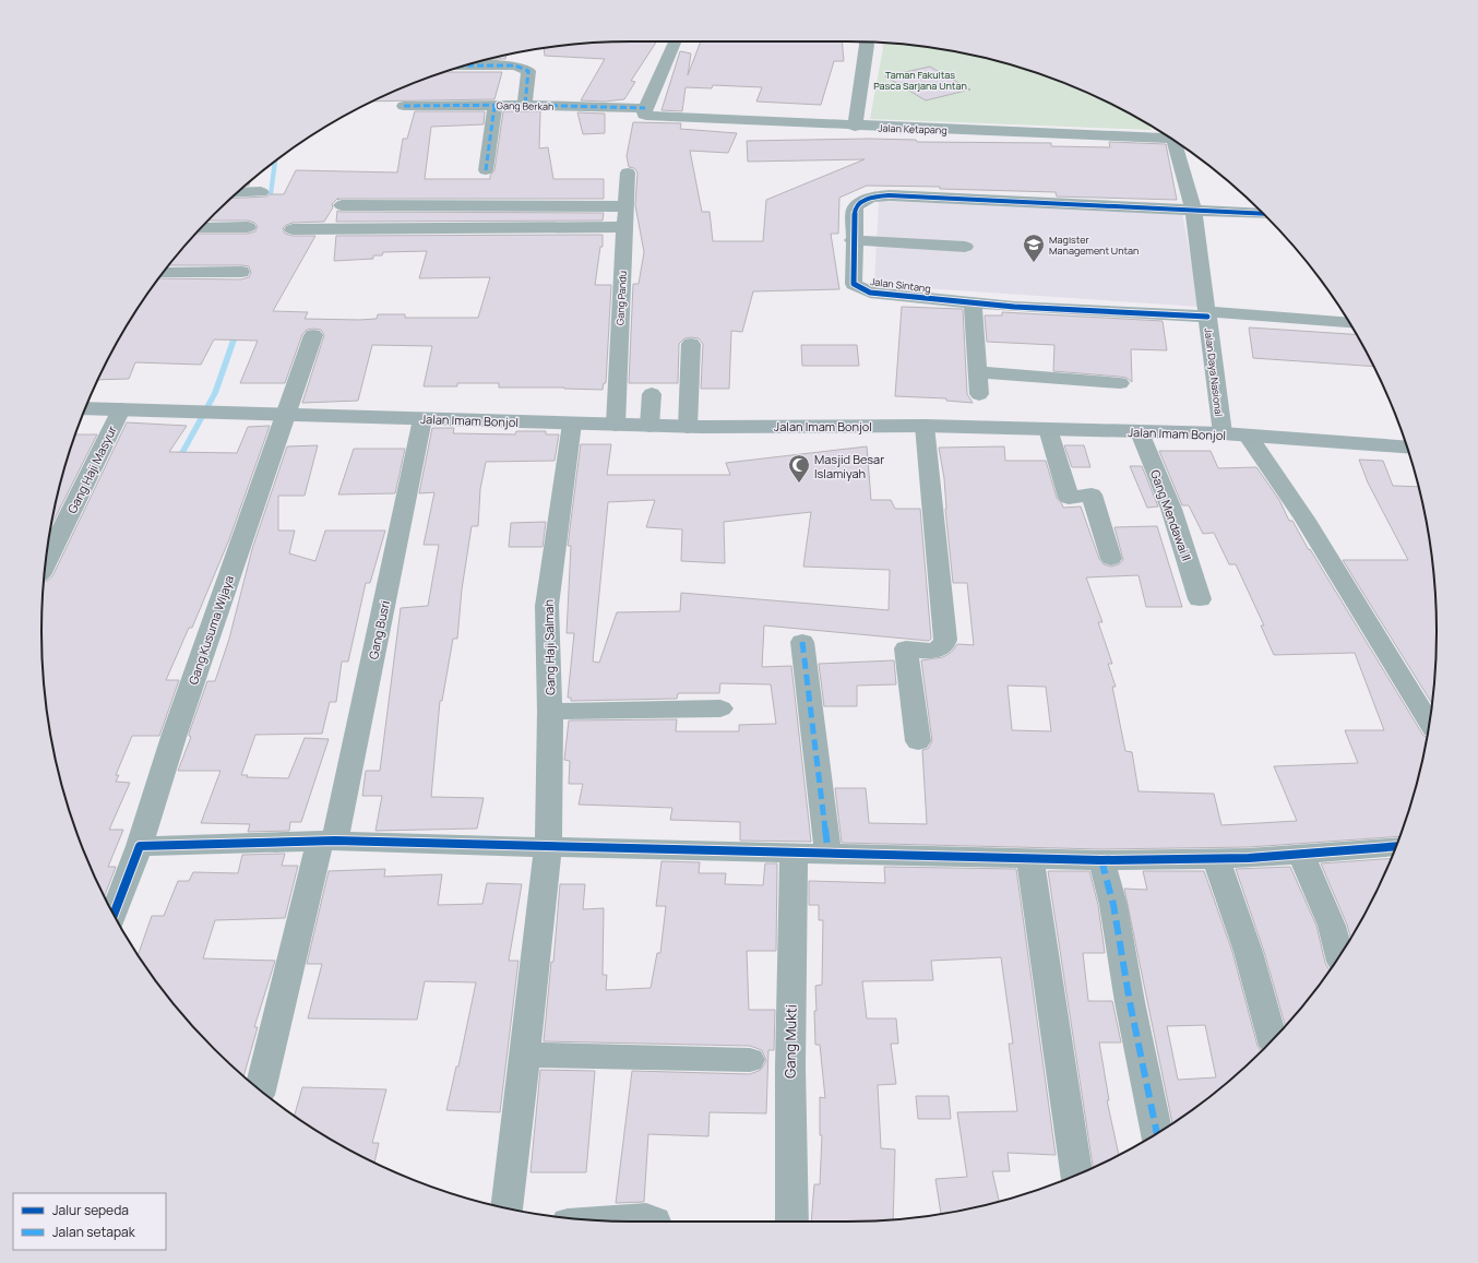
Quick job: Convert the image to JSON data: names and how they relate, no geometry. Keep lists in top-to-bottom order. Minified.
{"streets":{"main road":["Jalan Imam Bonjol"],"street":["Gang Berkah","Jalan Ketapang","Jalan Sintang","Gang Pandu","Jalan Daya Nasional","Gang Haji Masyur","Gang Mendawai II","Gang Kusuma Wijaya","Gang Busri","Gang Haji Salmah","Gang Mukti"]},"crossings":[["Gang Berkah","Jalan Ketapang"],["Jalan Sintang","Jalan Daya Nasional"],["Gang Pandu","Jalan Imam Bonjol"],["Jalan Daya Nasional","Jalan Imam Bonjol"],["Jalan Imam Bonjol","Gang Haji Masyur"],["Jalan Imam Bonjol","Gang Mendawai II"],["Jalan Imam Bonjol","Gang Kusuma Wijaya"],["Jalan Imam Bonjol","Gang Busri"],["Jalan Imam Bonjol","Gang Haji Salmah"]],"parks":["Taman Fakultas Pasca Sarjana Untan"],"places":{"school or university":["Magister Management Untan"],"mosque":["Masjid Besar Islamiyah"]},"legend":["Jalur sepeda","Jalan setapak"]}
